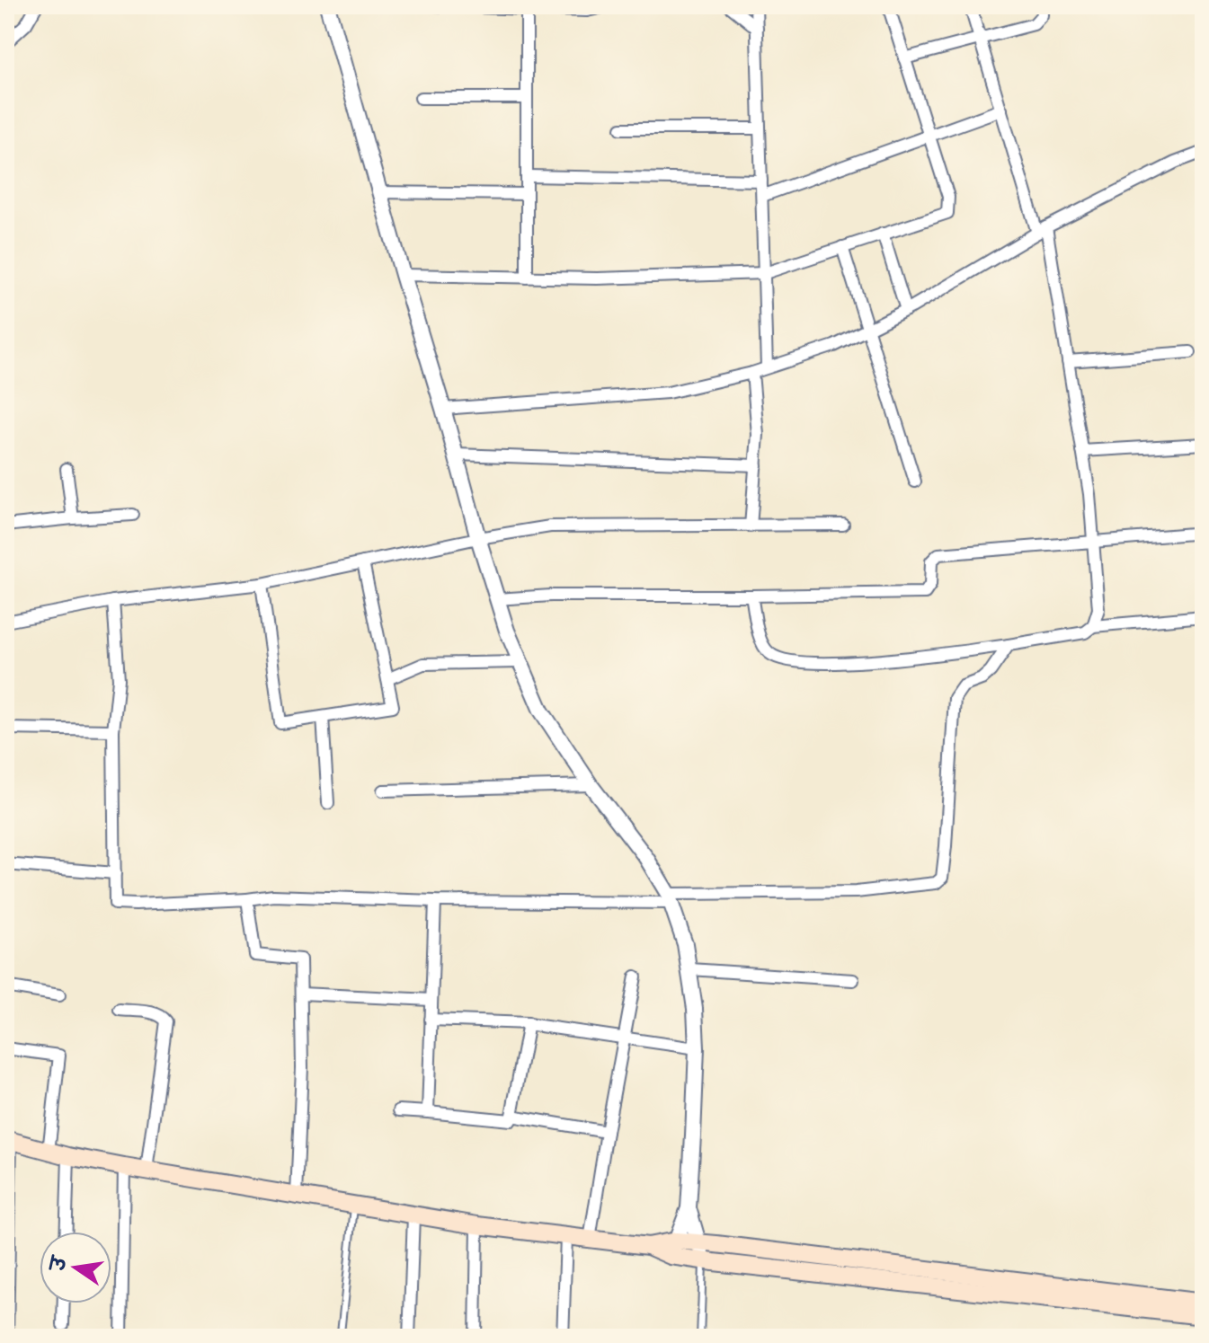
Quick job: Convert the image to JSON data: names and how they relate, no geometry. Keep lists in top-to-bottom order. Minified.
{"north":"left"}
